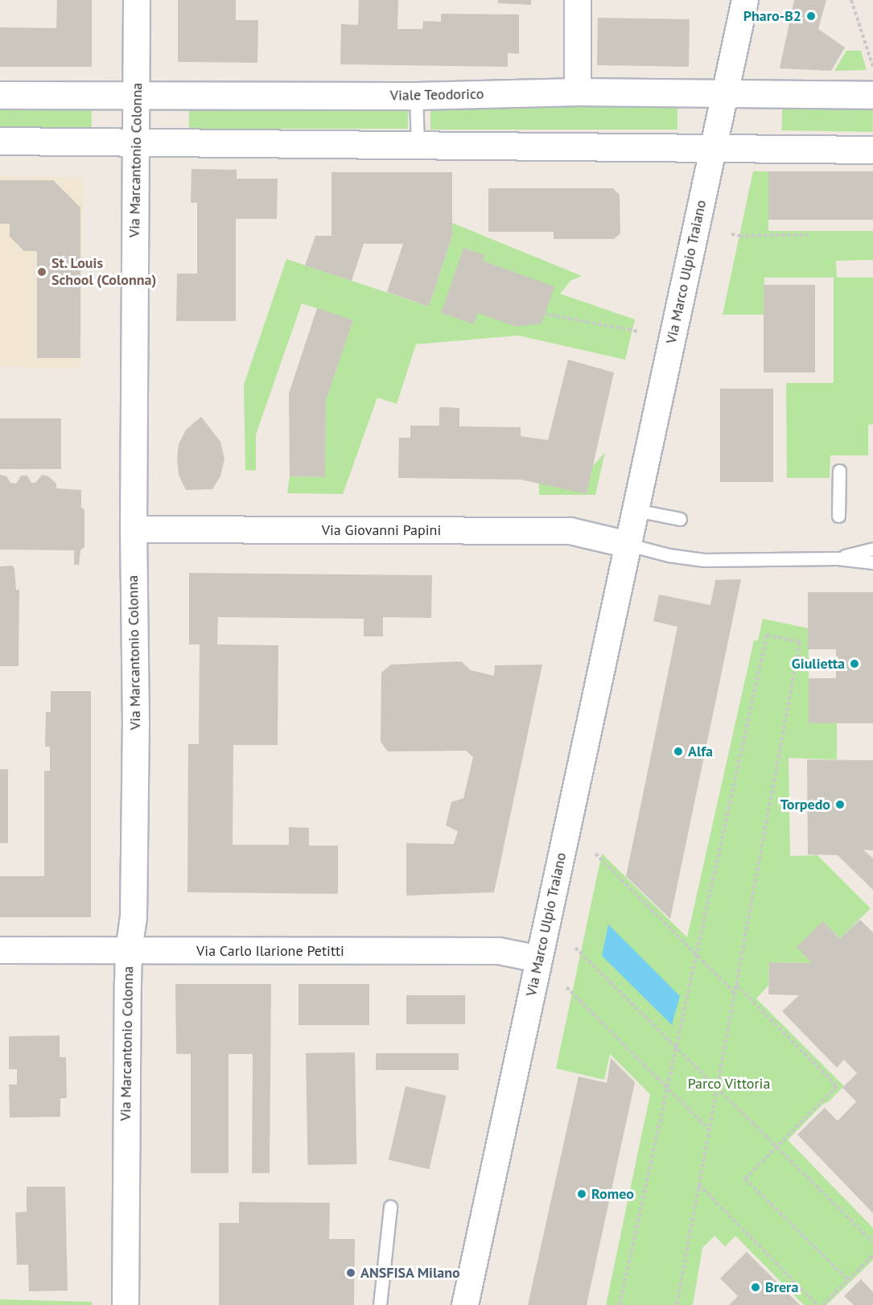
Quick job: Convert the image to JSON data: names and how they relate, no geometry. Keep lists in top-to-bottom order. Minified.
{"streets":{"street":["Viale Teodorico","Via Marcantonio Colonna","Via Marco Ulpio Traiano","Via Giovanni Papini","Via Carlo Ilarione Petitti"]},"crossings":[["Viale Teodorico","Via Marcantonio Colonna"],["Viale Teodorico","Via Marco Ulpio Traiano"],["Via Marcantonio Colonna","Via Giovanni Papini"],["Via Marcantonio Colonna","Via Carlo Ilarione Petitti"],["Via Marco Ulpio Traiano","Via Giovanni Papini"],["Via Marco Ulpio Traiano","Via Carlo Ilarione Petitti"]],"parks":["Parco Vittoria"],"places":["Pharo-B2","St. Louis School (Colonna)","Giulietta","Alfa","Torpedo","Romeo","ANSFISA Milano","Brera"]}
